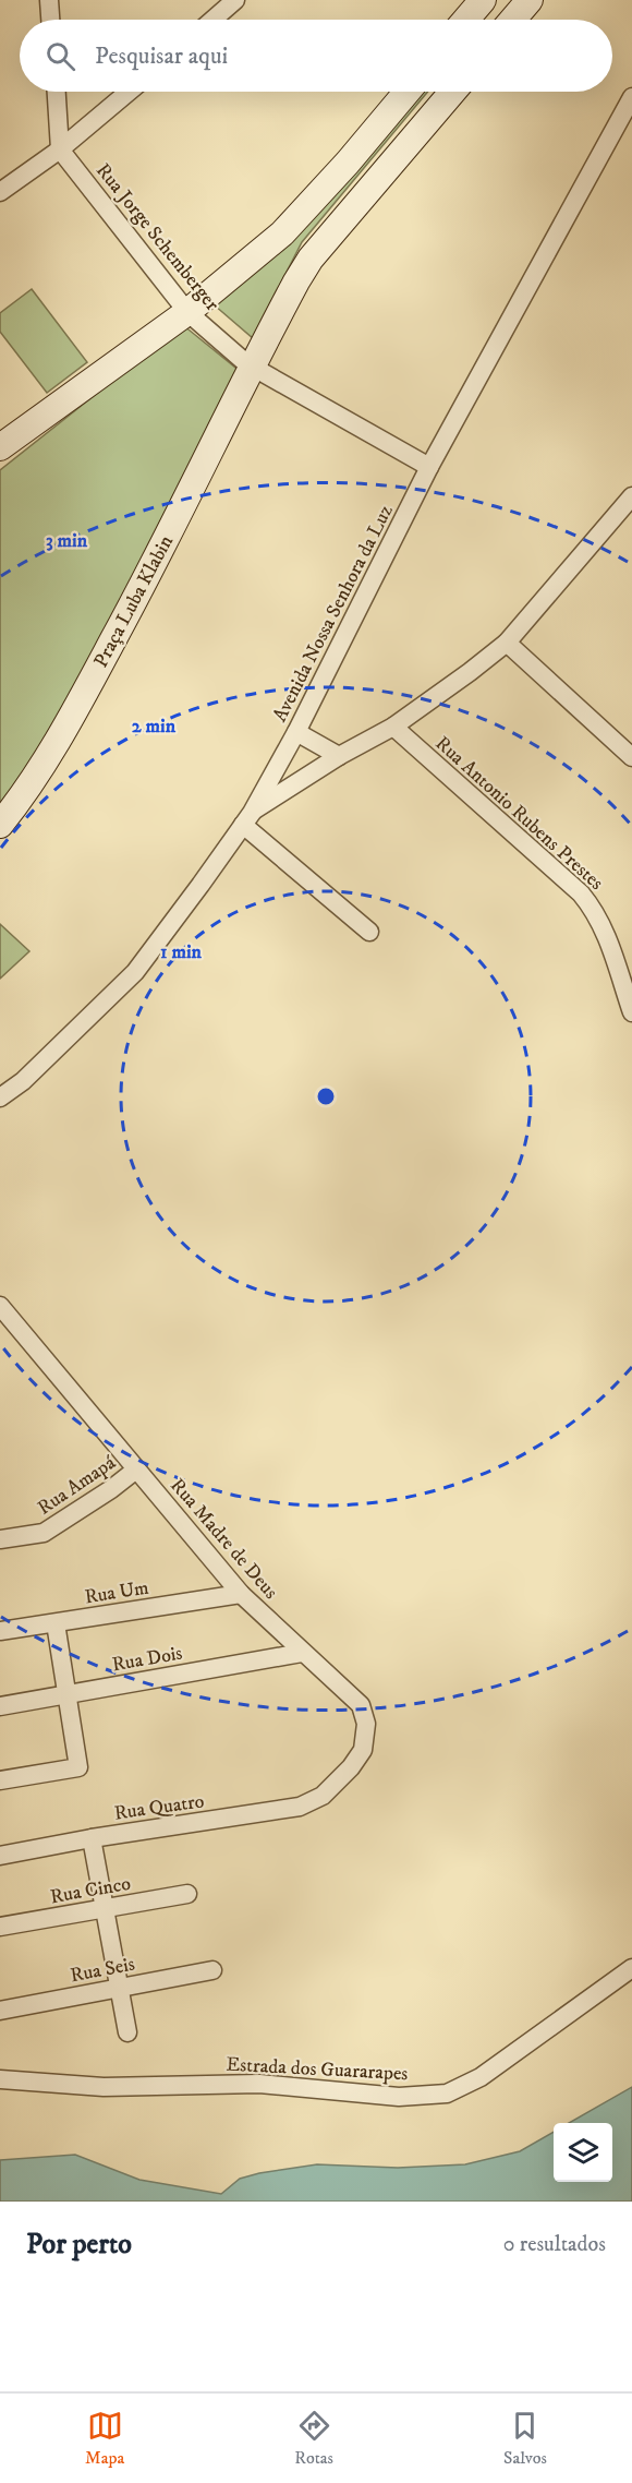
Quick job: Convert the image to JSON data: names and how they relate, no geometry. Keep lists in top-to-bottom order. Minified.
{"streets":{"main road":["Praça Luba Klabin"],"street":["Rua Jorge Schemberger","Avenida Nossa Senhora da Luz","Rua Antonio Rubens Prestes","Rua Amapá","Rua Madre de Deus","Rua Um","Rua Dois","Rua Quatro","Rua Cinco","Rua Seis","Estrada dos Guararapes"]},"crossings":[["Rua Jorge Schemberger","Praça Luba Klabin"],["Rua Jorge Schemberger","Avenida Nossa Senhora da Luz"],["Rua Amapá","Rua Madre de Deus"],["Rua Madre de Deus","Rua Um"],["Rua Madre de Deus","Rua Dois"],["Rua Madre de Deus","Rua Quatro"]],"page":{"search":"Pesquisar aqui","heading":["Por perto","0 resultados"],"nav":["Mapa","Rotas","Salvos"]},"rings":["3 min","2 min","1 min"]}
